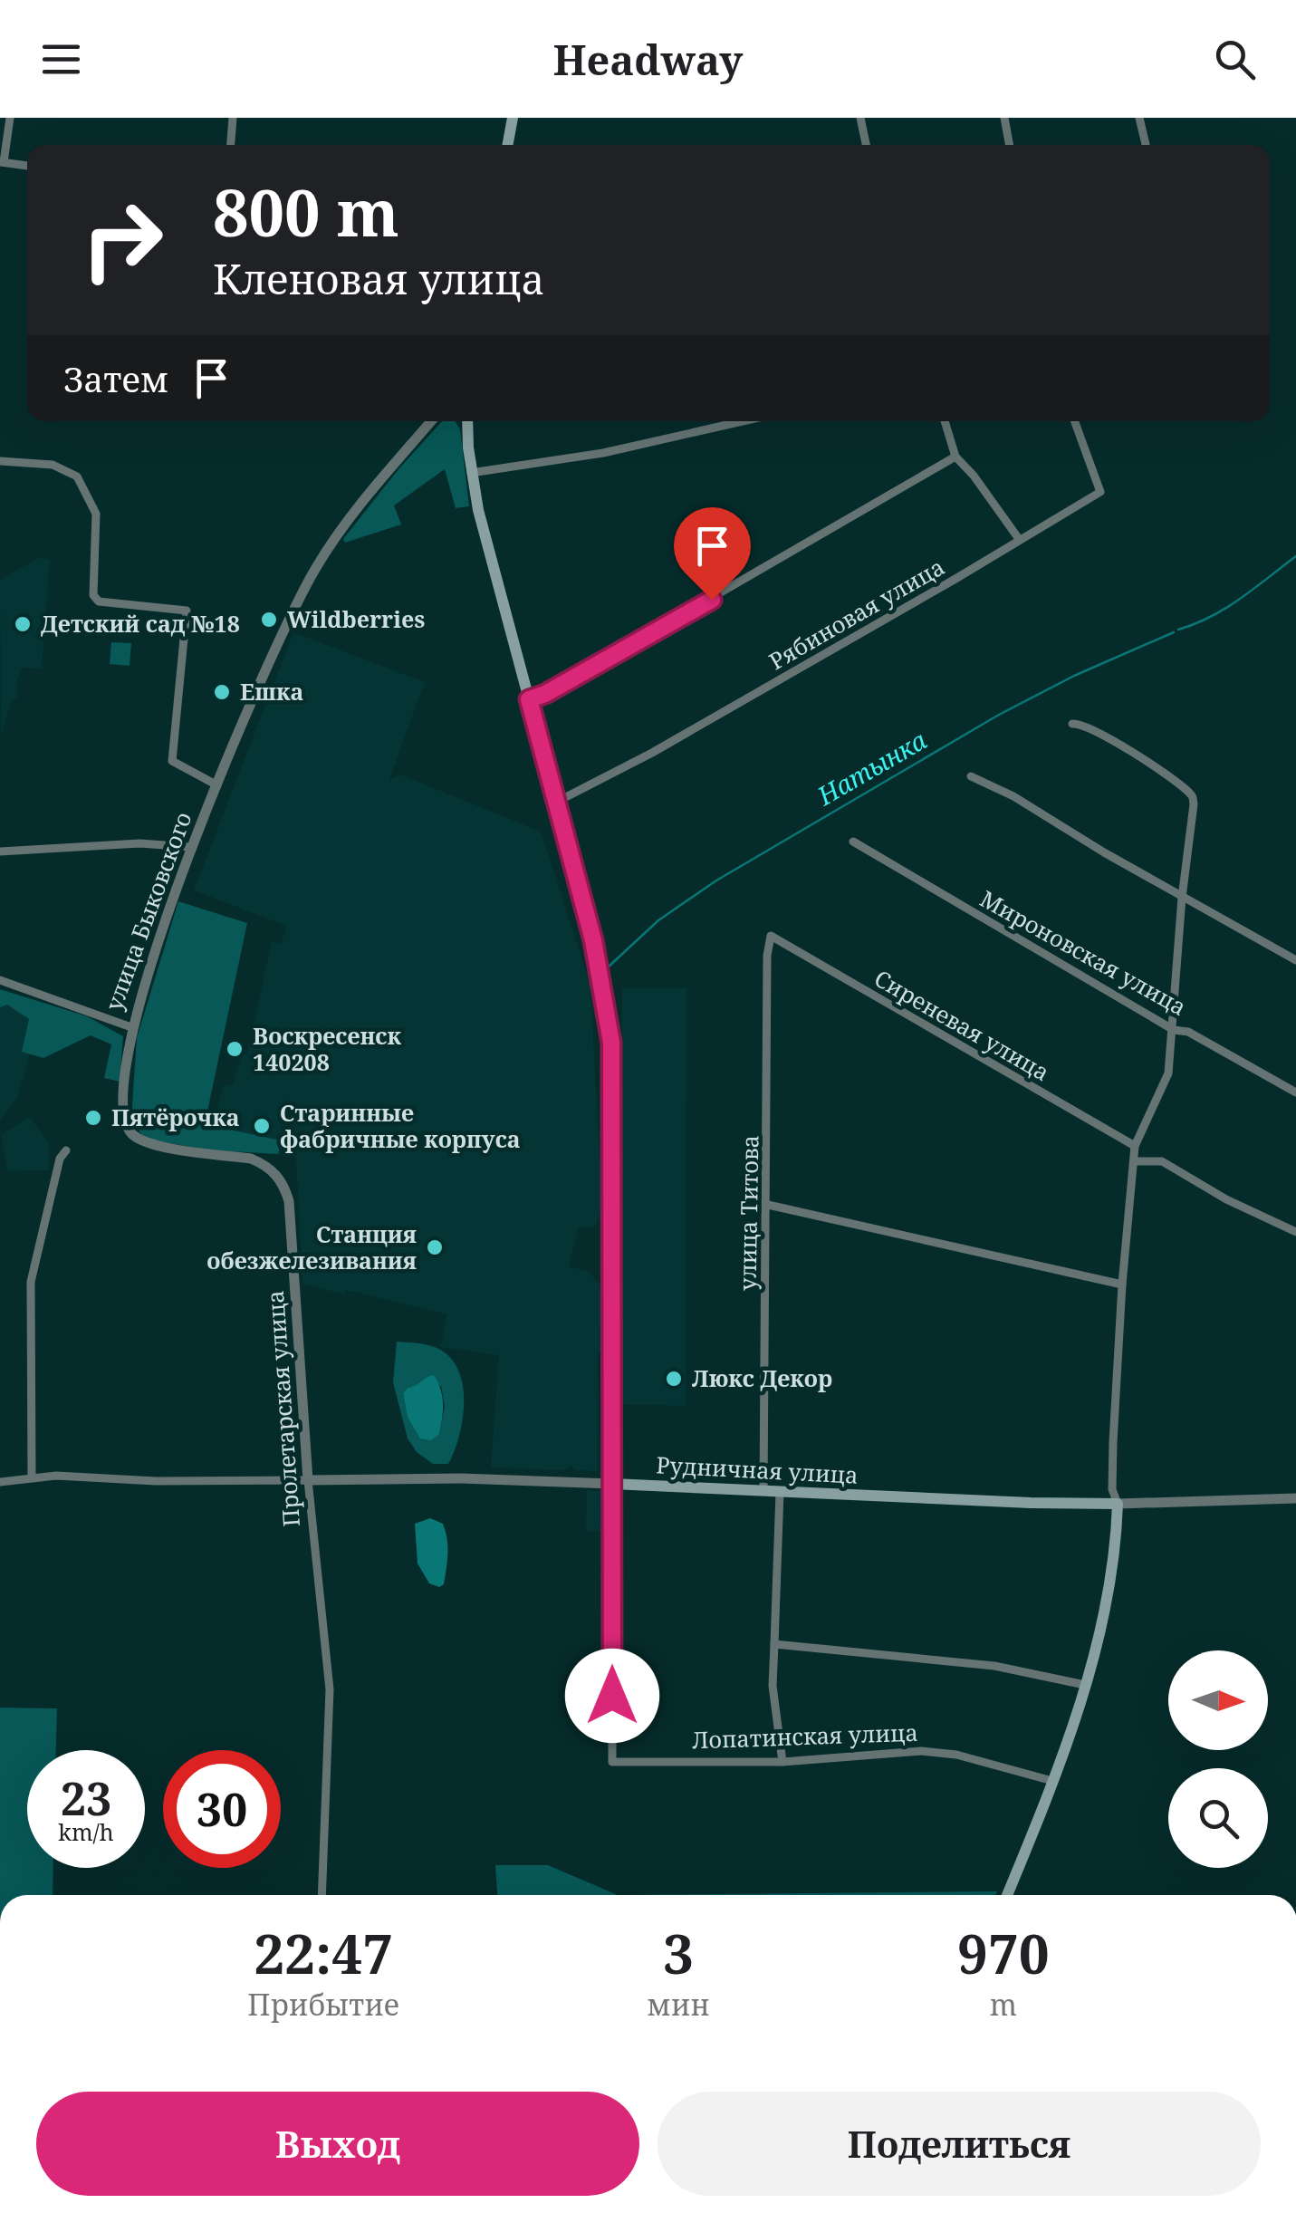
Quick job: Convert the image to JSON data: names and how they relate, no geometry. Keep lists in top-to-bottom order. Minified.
{"streets":{"main road":["Рудничная улица","Лопатинская улица"],"street":["Рябиновая улица","улица Быковского","Мироновская улица","Сиреневая улица","улица Титова","Пролетарская улица"]},"crossings":[["Рябиновая улица","Лопатинская улица"],["улица Быковского","Пролетарская улица"],["Сиреневая улица","улица Титова"],["улица Титова","Рудничная улица"],["Пролетарская улица","Рудничная улица"],["Рудничная улица","Лопатинская улица"]],"water":["Натынка"],"places":["Wildberries","Детский сад №18","Ешка","Воскресенск 140208","Пятёрочка","Старинные фабричные корпуса","Станция обезжелезивания","Люкс Декор"],"north":"right","page":{"header":"Headway","turn":["800 m","Кленовая улица"],"then":"Затем","speed":"23 km/h","limit":"30","eta":["22:47","Прибытие","3","мин","970","m"],"buttons":["Выход","Поделиться"]}}
